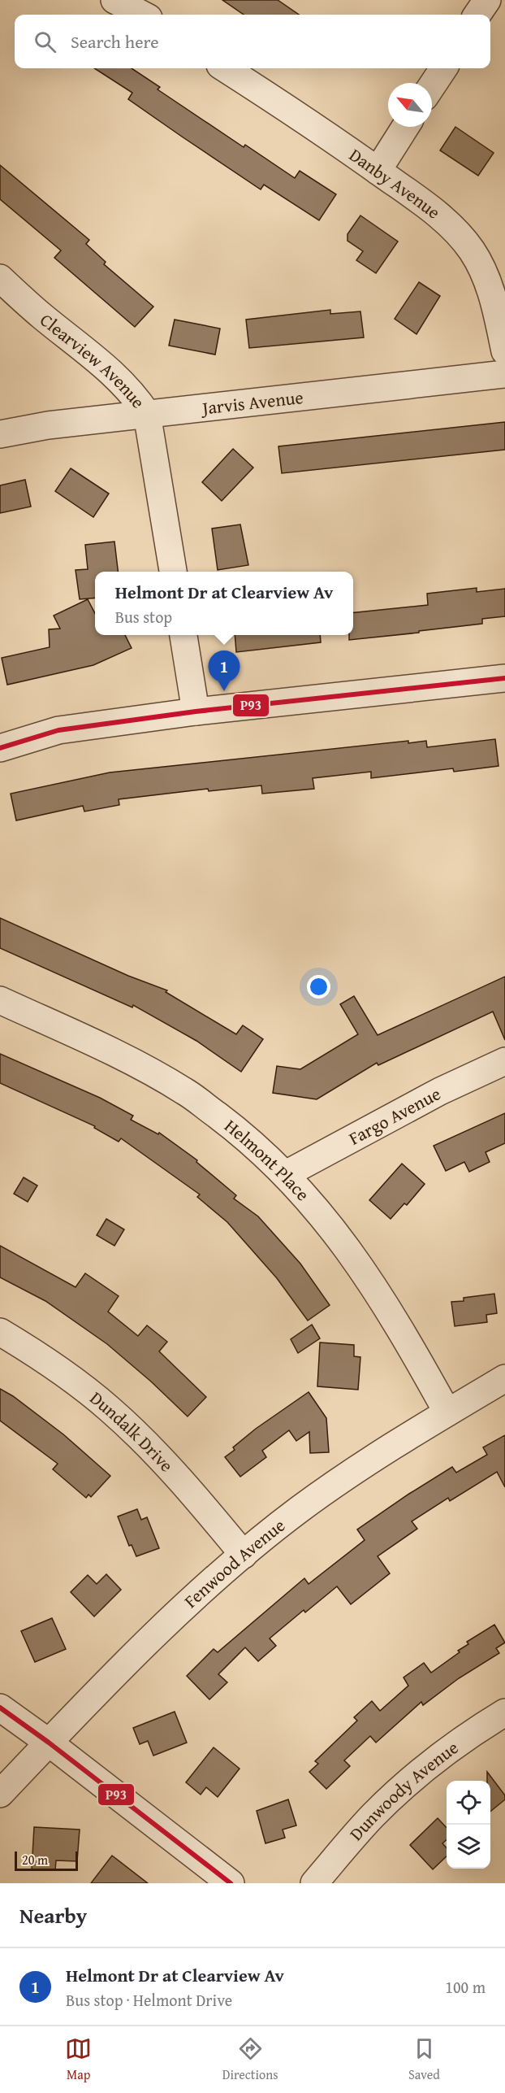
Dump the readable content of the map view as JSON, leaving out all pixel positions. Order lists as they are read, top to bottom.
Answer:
{
  "streets": {
    "street": [
      "Danby Avenue",
      "Clearview Avenue",
      "Jarvis Avenue",
      "Fargo Avenue",
      "Helmont Place",
      "Dundalk Drive",
      "Fenwood Avenue",
      "Dunwoody Avenue"
    ]
  },
  "crossings": [
    ["Clearview Avenue", "Jarvis Avenue"],
    ["Fargo Avenue", "Helmont Place"],
    ["Helmont Place", "Fenwood Avenue"],
    ["Dundalk Drive", "Fenwood Avenue"]
  ],
  "lines": ["transit line P93"],
  "scale_bar": "20 m",
  "north": "top left",
  "page": {
    "search": "Search here",
    "popup": ["Helmont Dr at Clearview Av", "Bus stop"],
    "pins": "1",
    "scale": "20 m",
    "heading": "Nearby",
    "list": [
      {
        "mark": "1",
        "name": "Helmont Dr at Clearview Av",
        "note": "Bus stop · Helmont Drive",
        "value": "100 m"
      }
    ],
    "nav": ["Map", "Directions", "Saved"]
  }
}
